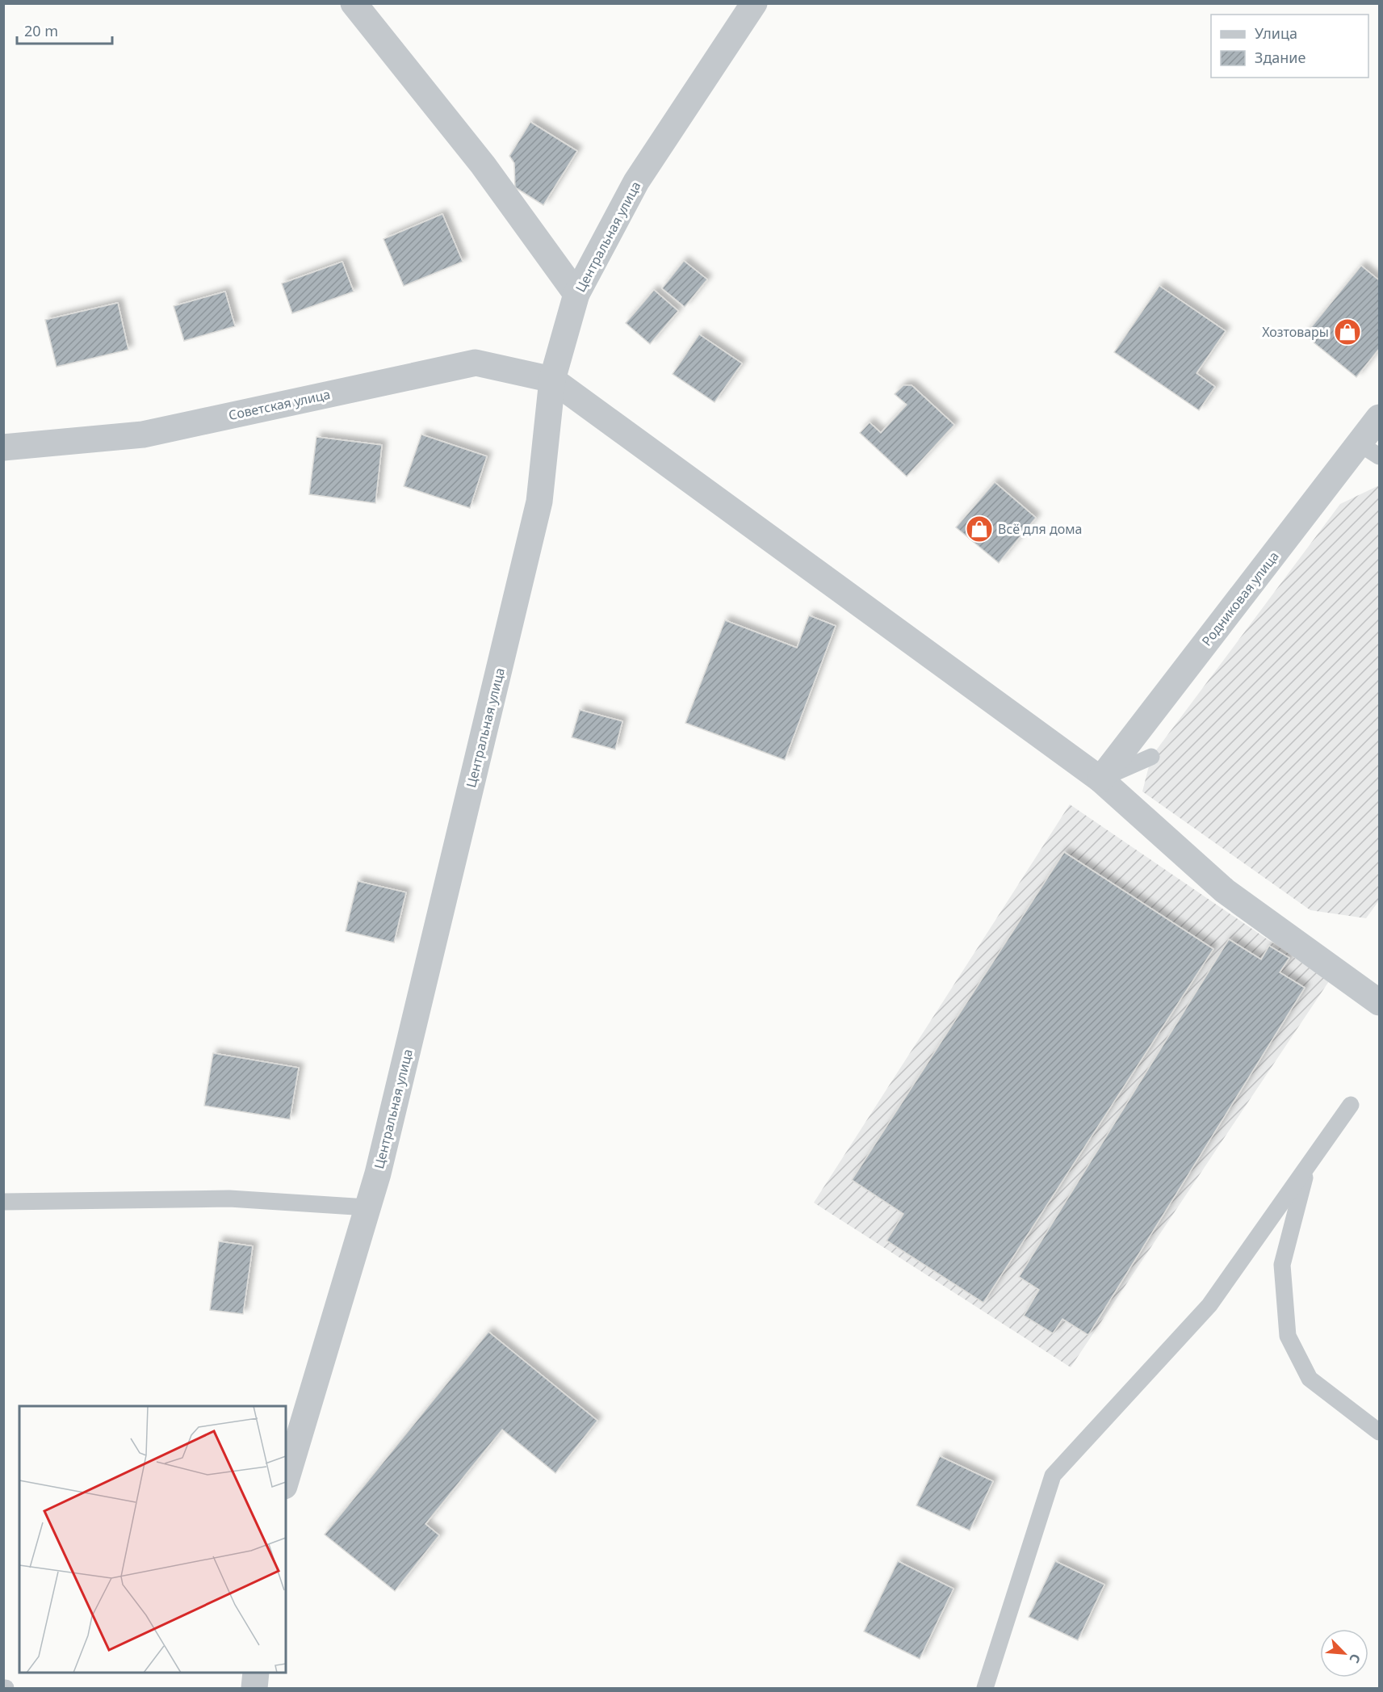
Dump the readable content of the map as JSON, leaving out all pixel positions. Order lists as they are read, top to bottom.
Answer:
{
  "streets": {
    "street": ["Центральная улица", "Советская улица", "Родниковая улица"]
  },
  "crossings": [
    ["Центральная улица", "Советская улица"]
  ],
  "places": {
    "shop": ["Хозтовары", "Всё для дома"]
  },
  "legend": ["Улица", "Здание"],
  "scale_bar": "20 m",
  "north": "bottom right"
}
